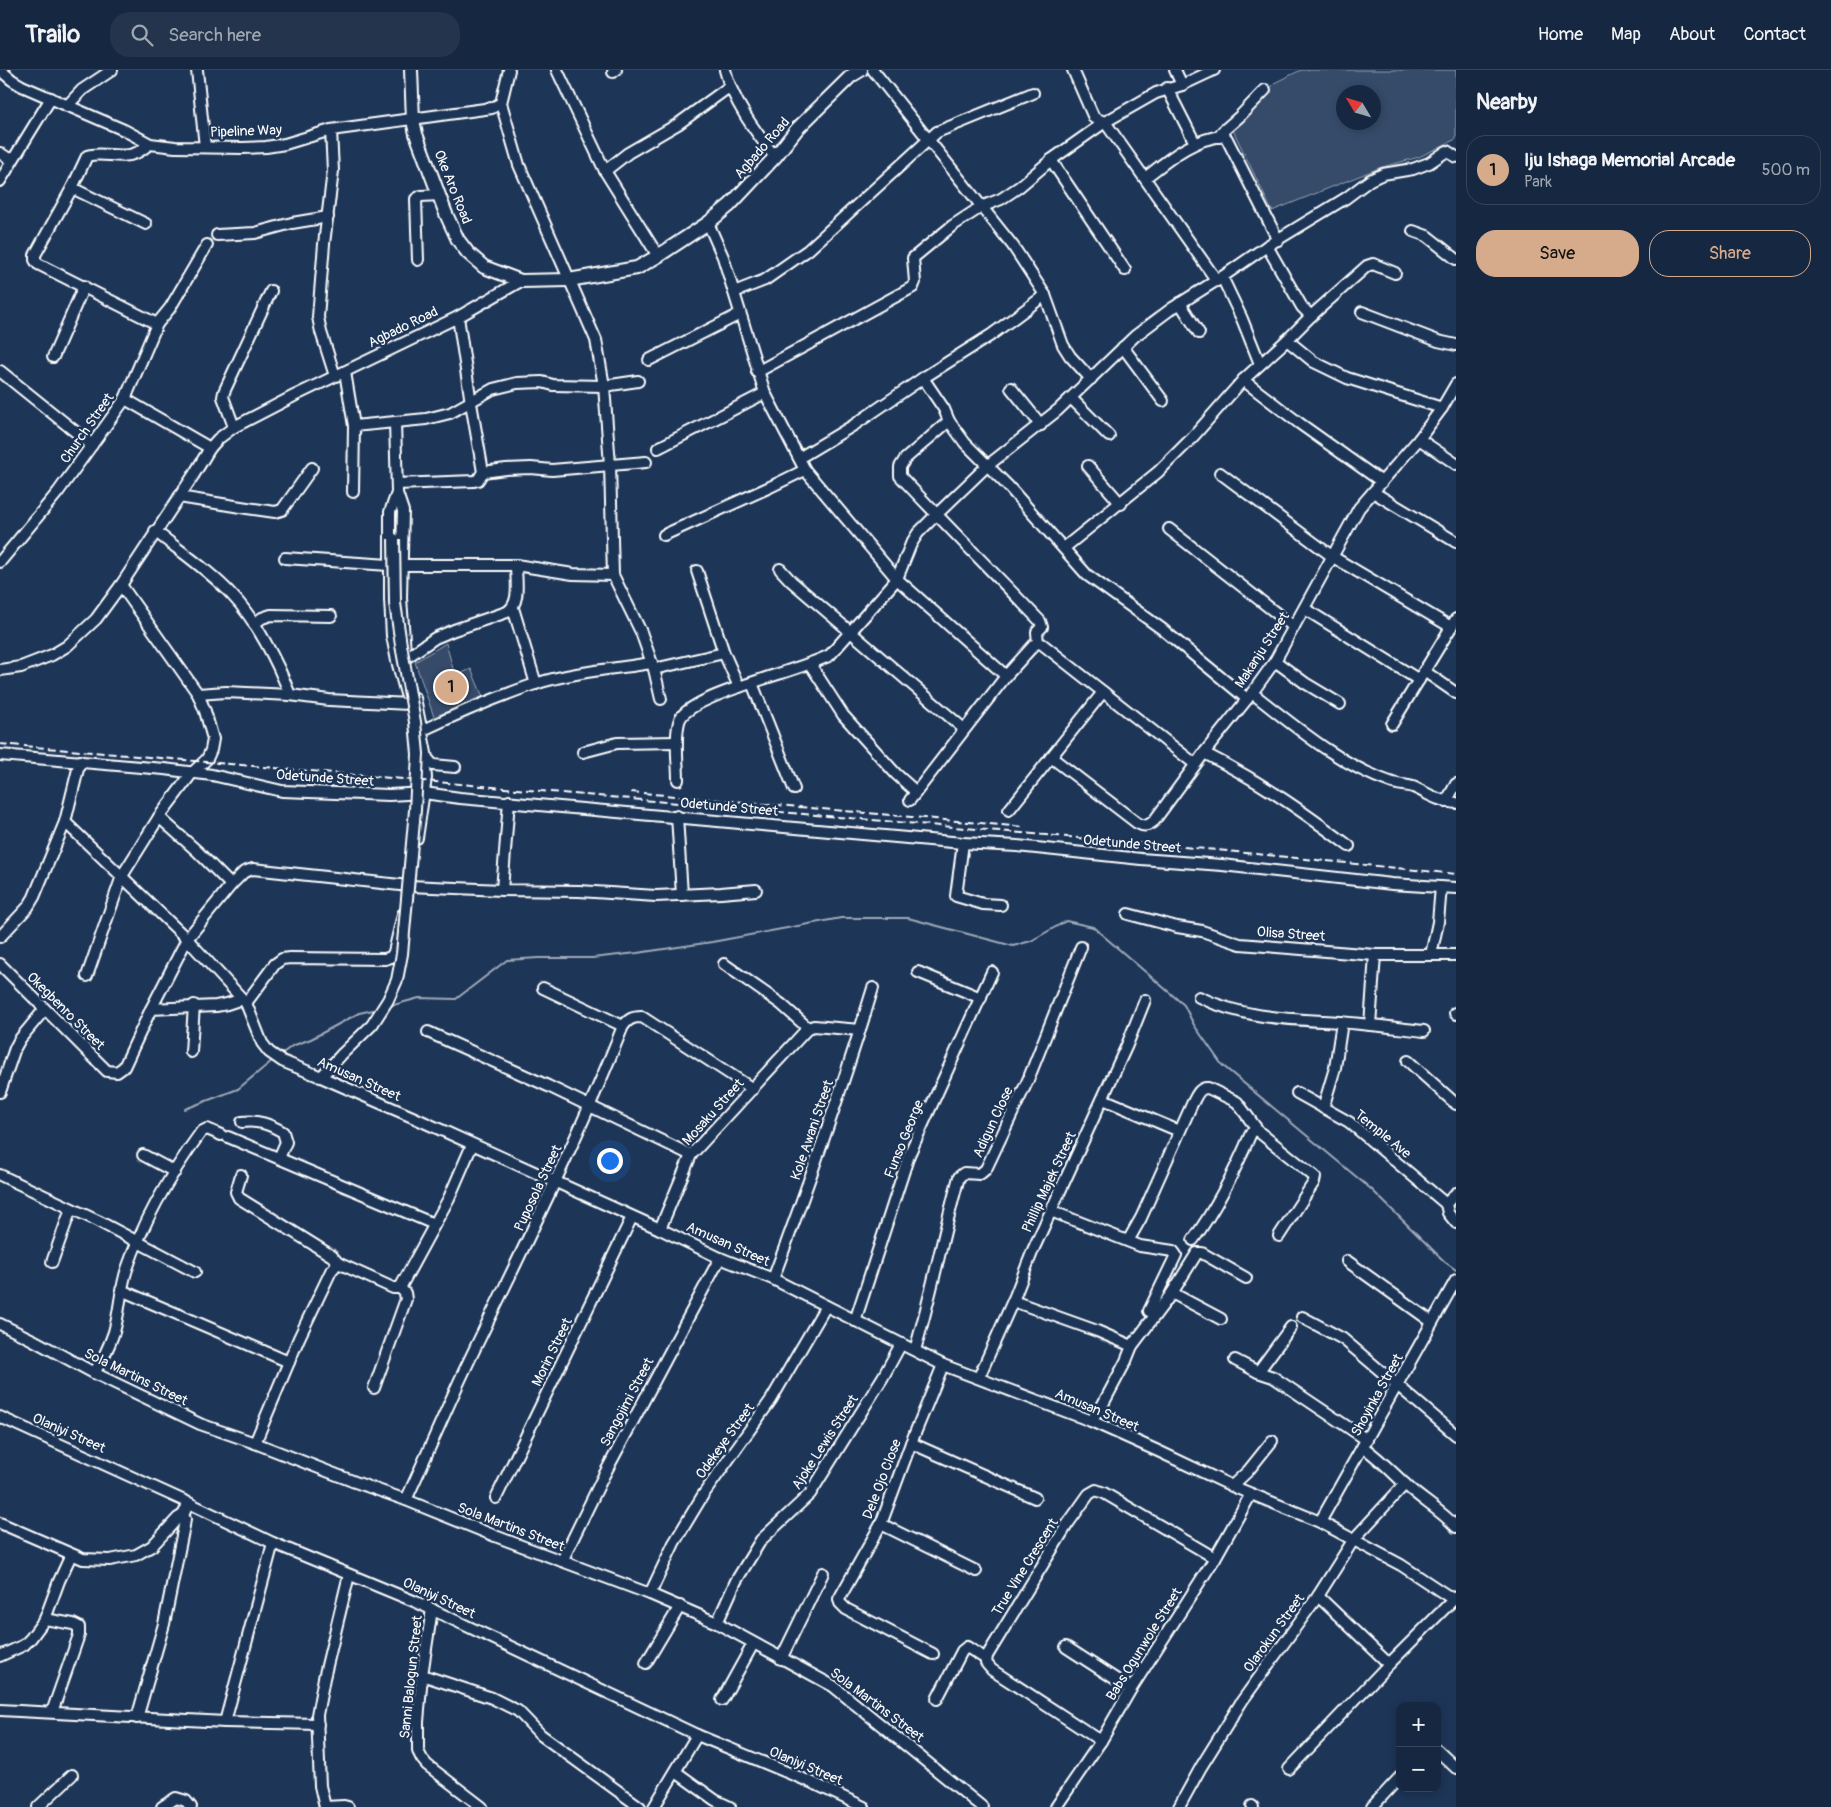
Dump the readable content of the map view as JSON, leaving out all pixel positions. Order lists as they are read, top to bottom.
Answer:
{
  "streets": {
    "main road": ["Agbado Road", "Oke Aro Road"],
    "street": [
      "Pipeline Way",
      "Church Street",
      "Makanju Street",
      "Odetunde Street",
      "Olisa Street",
      "Okegbenro Street",
      "Amusan Street",
      "Mosaku Street",
      "Adigun Close",
      "Kole Awani Street",
      "Temple Ave",
      "Funso George",
      "Phillip Majek Street",
      "Puposola Street",
      "Morin Street",
      "Sola Martins Street",
      "Shoyinka Street",
      "Sangojimi Street",
      "Olaniyi Street",
      "Odekeye Street",
      "Ajoke Lewis Street",
      "Dele Ojo Close",
      "True Vine Crescent",
      "Olarokun Street",
      "Babs Ogunwole Street",
      "Sanni Balogun Street"
    ]
  },
  "crossings": [
    ["Pipeline Way", "Oke Aro Road"],
    ["Agbado Road", "Oke Aro Road"],
    ["Amusan Street", "Mosaku Street"],
    ["Amusan Street", "Adigun Close"],
    ["Amusan Street", "Kole Awani Street"],
    ["Amusan Street", "Funso George"],
    ["Amusan Street", "Phillip Majek Street"],
    ["Amusan Street", "Puposola Street"],
    ["Amusan Street", "Morin Street"],
    ["Amusan Street", "Shoyinka Street"],
    ["Amusan Street", "Sangojimi Street"],
    ["Amusan Street", "Odekeye Street"],
    ["Amusan Street", "Ajoke Lewis Street"],
    ["Amusan Street", "Dele Ojo Close"],
    ["Amusan Street", "Olarokun Street"],
    ["Amusan Street", "Babs Ogunwole Street"],
    ["Puposola Street", "Sola Martins Street"],
    ["Sola Martins Street", "Sangojimi Street"],
    ["Sola Martins Street", "Odekeye Street"],
    ["Sola Martins Street", "Ajoke Lewis Street"],
    ["Olaniyi Street", "Sanni Balogun Street"],
    ["True Vine Crescent", "Babs Ogunwole Street"]
  ],
  "north": "top left",
  "page": {
    "header": "Trailo",
    "search": "Search here",
    "nav": [
      "Home",
      "Map",
      "About",
      "Contact"
    ],
    "heading": "Nearby",
    "list": [
      {
        "mark": "1",
        "name": "Iju Ishaga Memorial Arcade",
        "note": "Park",
        "value": "500 m"
      }
    ],
    "buttons": ["Save", "Share"],
    "pins": "1",
    "map_buttons": ["+", "−"]
  }
}
